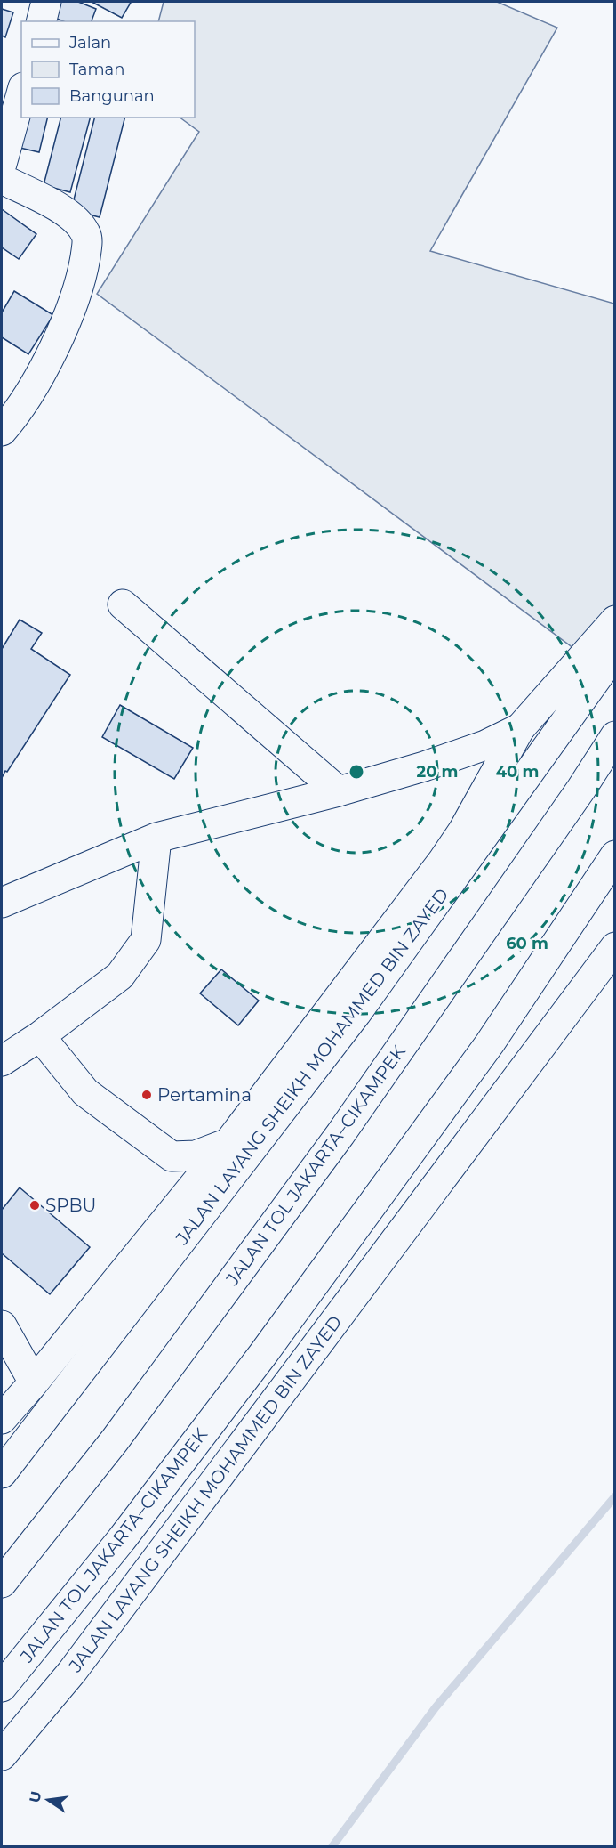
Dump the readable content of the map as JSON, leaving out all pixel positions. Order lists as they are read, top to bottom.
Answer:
{
  "streets": {
    "main road": ["JALAN LAYANG SHEIKH MOHAMMED BIN ZAYED", "JALAN TOL JAKARTA–CIKAMPEK"]
  },
  "places": ["Pertamina", "SPBU"],
  "legend": ["Jalan", "Taman", "Bangunan"],
  "north": "left",
  "rings": ["20 m", "40 m", "60 m"]
}
